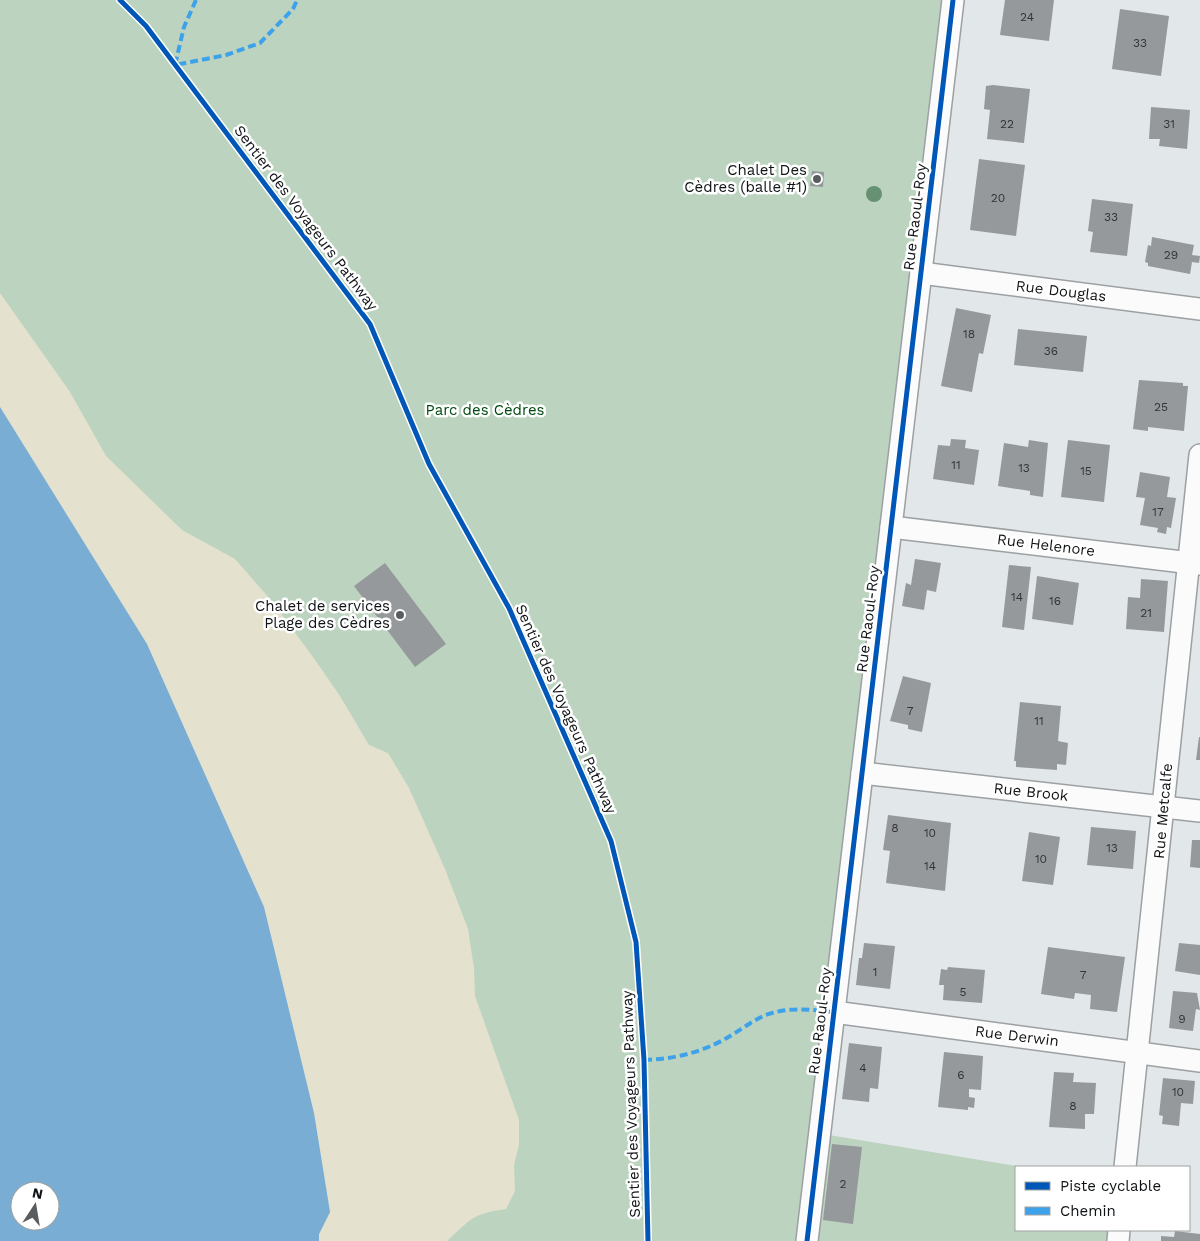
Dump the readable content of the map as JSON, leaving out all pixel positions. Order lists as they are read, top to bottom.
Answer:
{
  "streets": {
    "street": [
      "Rue Raoul-Roy",
      "Rue Douglas",
      "Rue Helenore",
      "Rue Brook",
      "Rue Metcalfe",
      "Rue Derwin"
    ],
    "cycle path": ["Sentier des Voyageurs Pathway"]
  },
  "crossings": [
    ["Rue Raoul-Roy", "Rue Douglas"],
    ["Rue Raoul-Roy", "Rue Helenore"],
    ["Rue Raoul-Roy", "Rue Brook"],
    ["Rue Raoul-Roy", "Rue Derwin"],
    ["Rue Helenore", "Rue Metcalfe"],
    ["Rue Brook", "Rue Metcalfe"],
    ["Rue Metcalfe", "Rue Derwin"]
  ],
  "parks": ["Parc des Cèdres"],
  "places": ["Chalet Des Cèdres (balle #1)", "Chalet de services Plage des Cèdres"],
  "house_numbers": [
    "24",
    "33",
    "22",
    "31",
    "20",
    "33",
    "29",
    "18",
    "36",
    "25",
    "11",
    "13",
    "15",
    "17",
    "14",
    "16",
    "21",
    "7",
    "11",
    "8",
    "10",
    "13",
    "10",
    "14",
    "1",
    "7",
    "5",
    "9",
    "4",
    "6",
    "10",
    "8",
    "2"
  ],
  "legend": ["Piste cyclable", "Chemin"],
  "north": "top"
}
